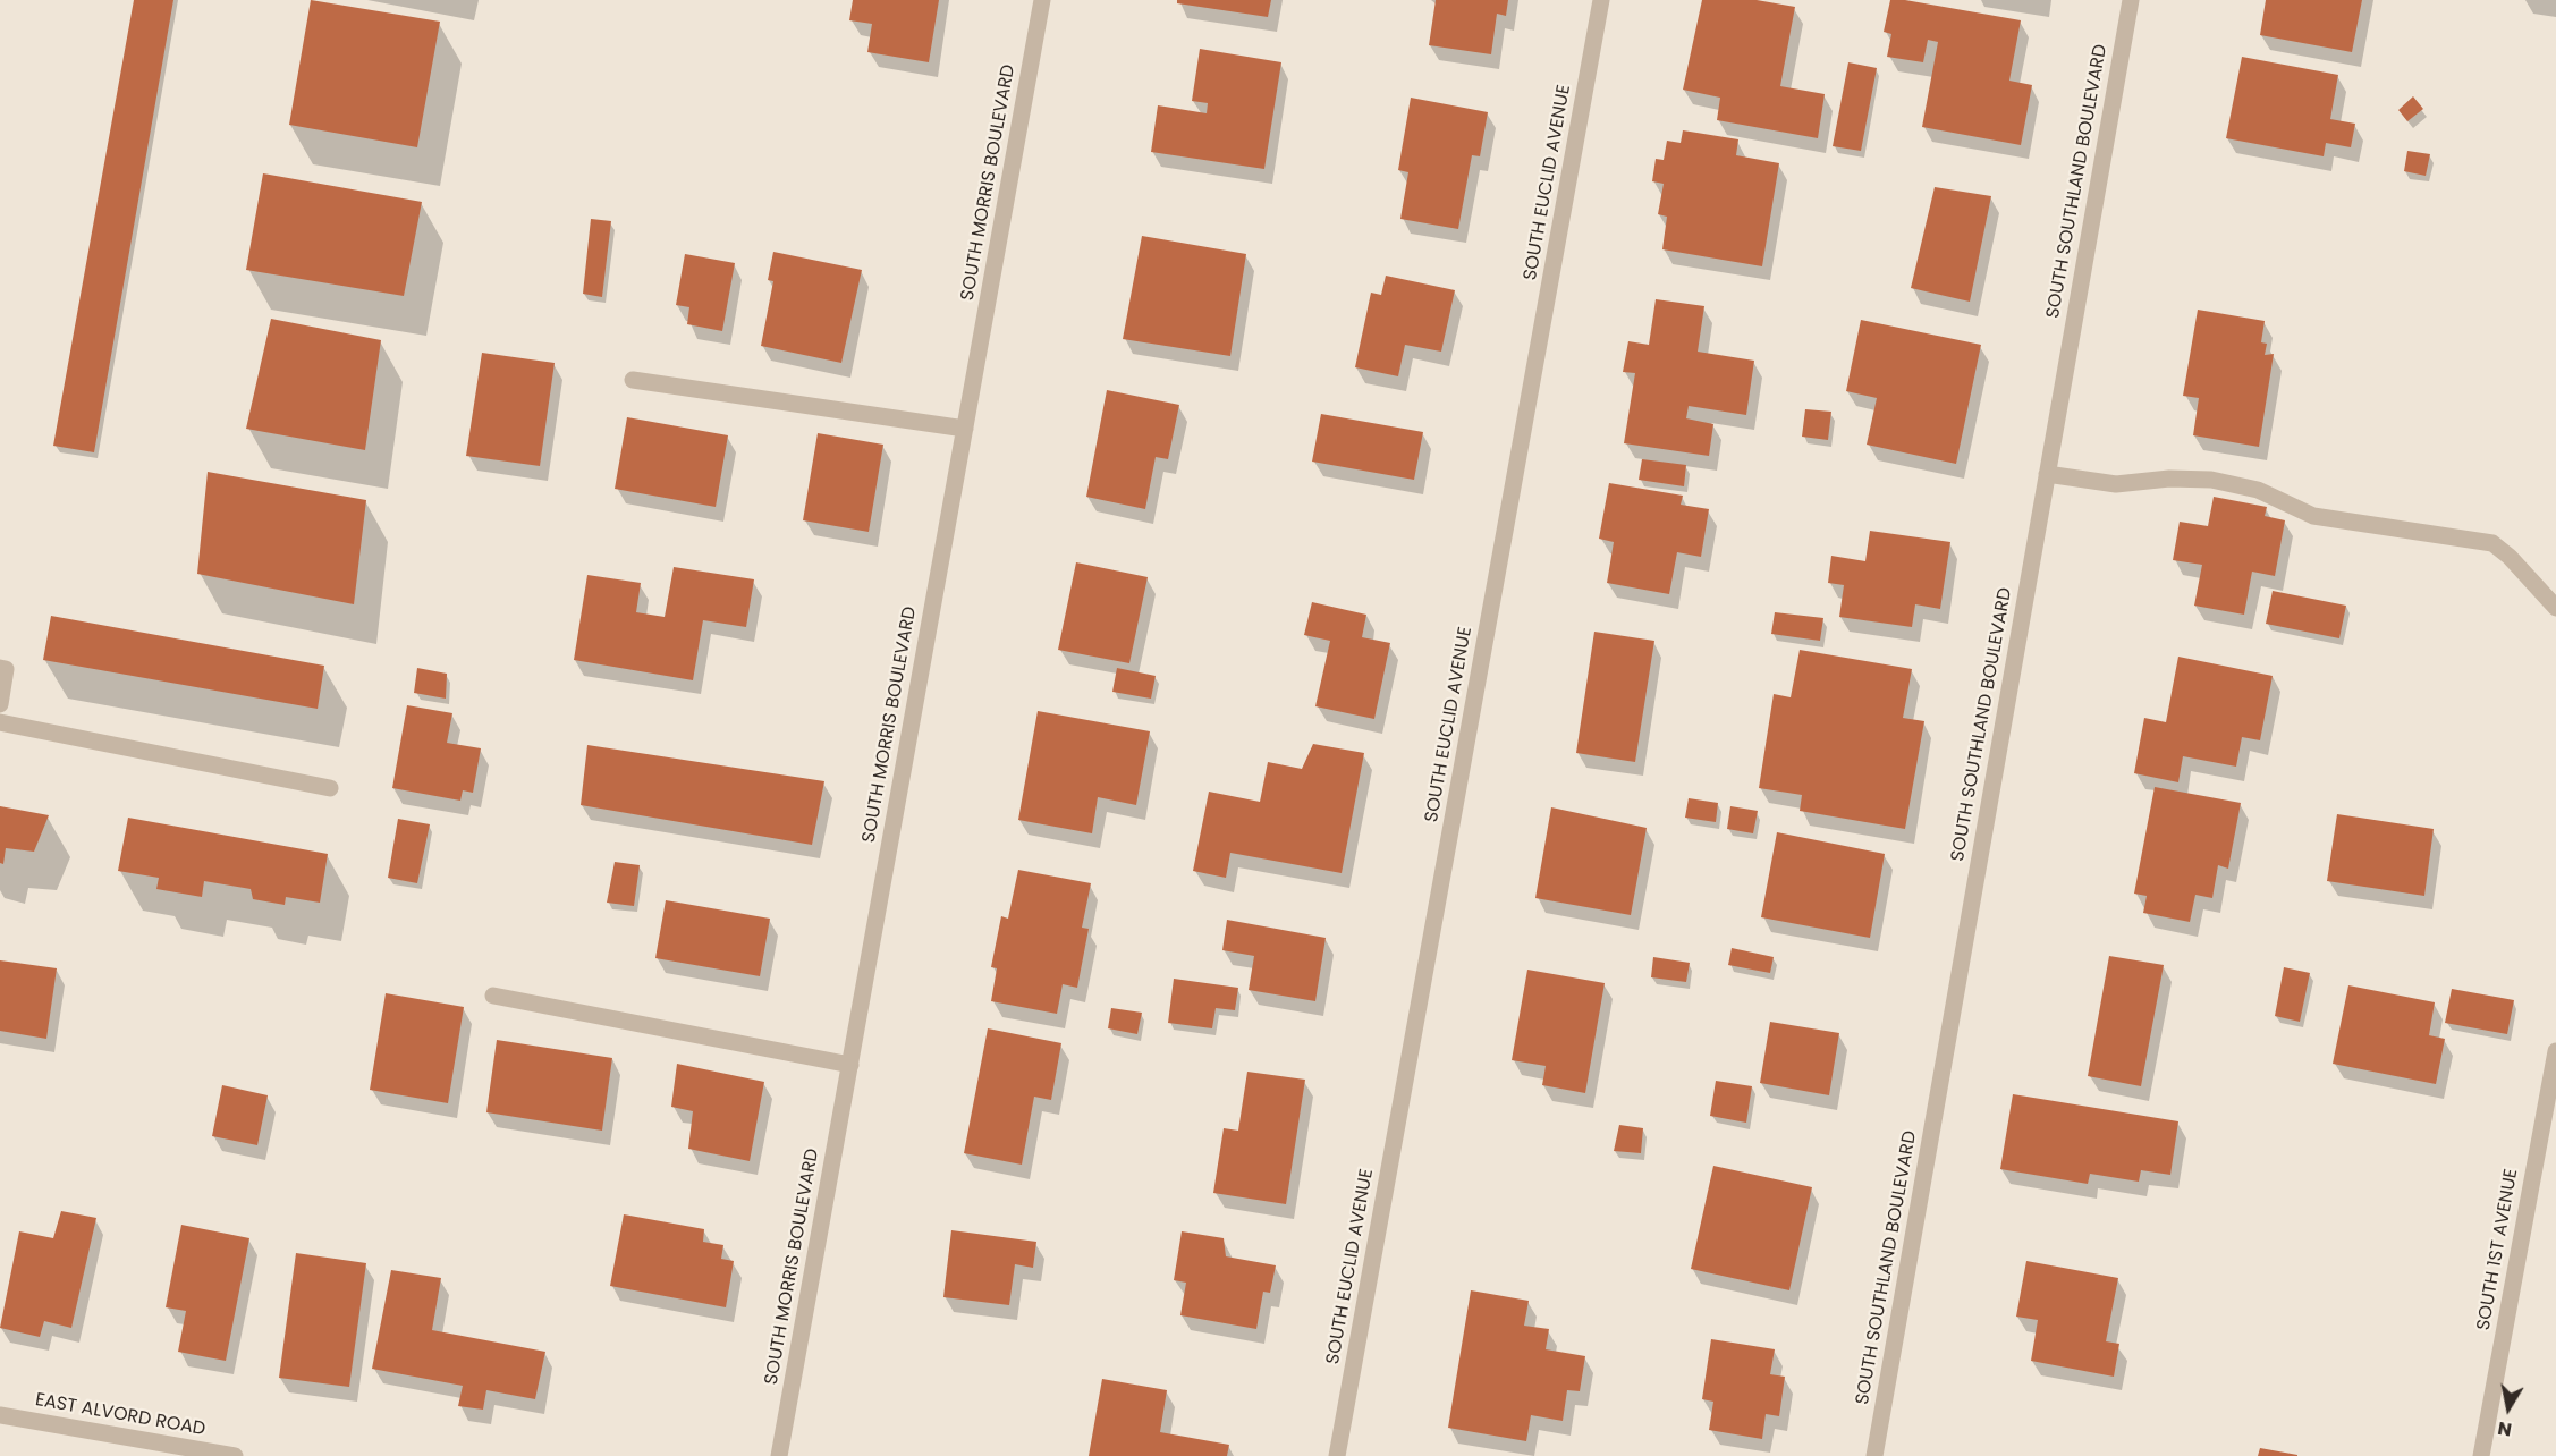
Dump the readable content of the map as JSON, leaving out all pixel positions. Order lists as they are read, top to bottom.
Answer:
{
  "streets": {
    "street": [
      "SOUTH SOUTHLAND BOULEVARD",
      "SOUTH MORRIS BOULEVARD",
      "SOUTH EUCLID AVENUE",
      "SOUTH 1ST AVENUE",
      "EAST ALVORD ROAD"
    ]
  },
  "north": "bottom"
}
